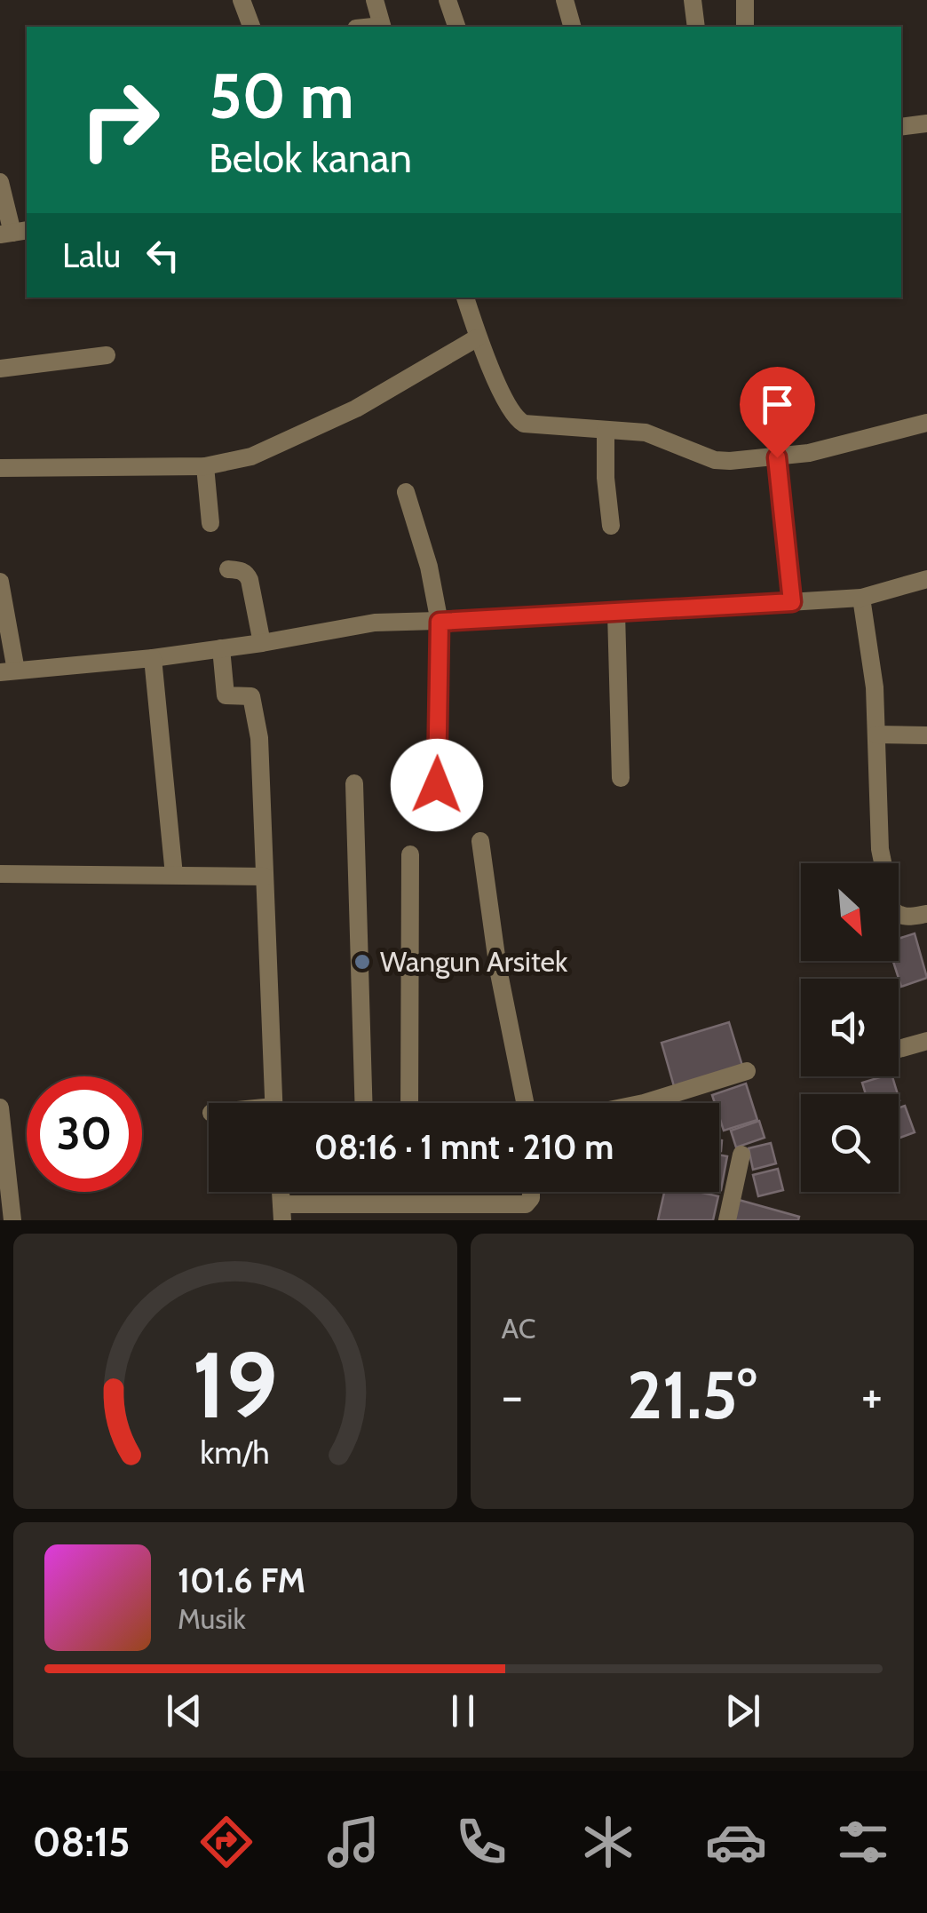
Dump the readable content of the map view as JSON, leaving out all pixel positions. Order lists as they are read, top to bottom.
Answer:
{
  "places": ["Wangun Arsitek"],
  "north": "bottom right",
  "page": {
    "turn": ["50 m", "Belok kanan"],
    "then": "Lalu",
    "limit": "30",
    "trip": "08:16 · 1 mnt · 210 m",
    "tile": "AC",
    "heat": ["−", "21.5°", "+"],
    "song": ["101.6 FM", "Musik"],
    "tabs": "08:15",
    "gauge": ["19", "km/h"]
  }
}
